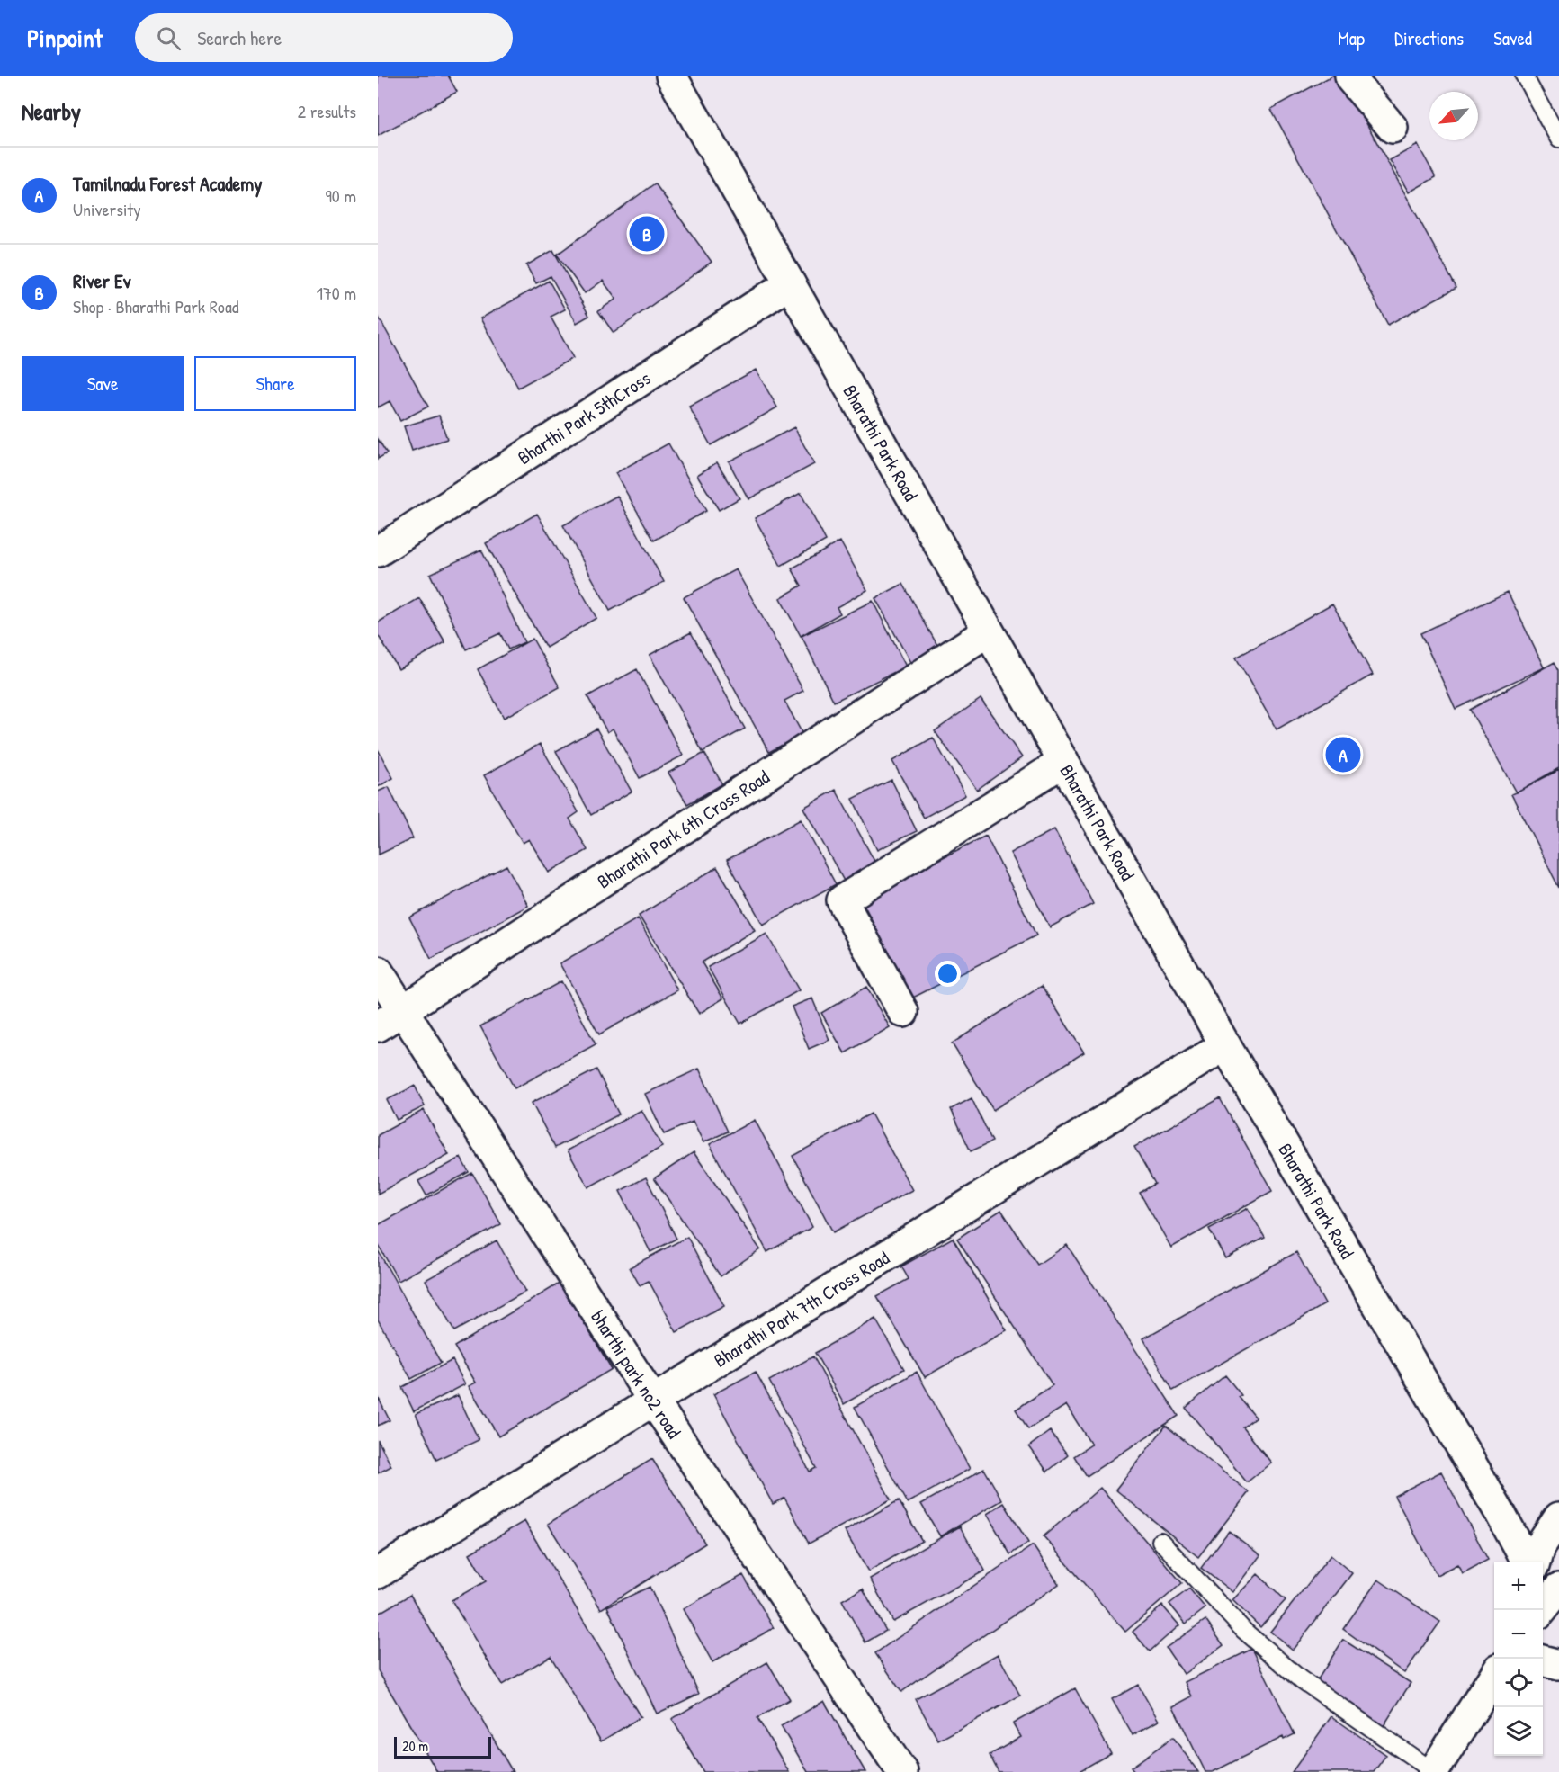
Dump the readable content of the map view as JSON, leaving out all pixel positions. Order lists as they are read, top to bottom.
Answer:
{
  "streets": {
    "street": [
      "Bharthi Park 5thCross",
      "Bharathi Park Road",
      "Bharathi Park 6th Cross Road",
      "Bharathi Park 7th Cross Road",
      "bharthi park no2 road"
    ]
  },
  "crossings": [
    ["Bharthi Park 5thCross", "Bharathi Park Road"],
    ["Bharathi Park Road", "Bharathi Park 6th Cross Road"],
    ["Bharathi Park Road", "Bharathi Park 7th Cross Road"],
    ["Bharathi Park 6th Cross Road", "bharthi park no2 road"],
    ["Bharathi Park 7th Cross Road", "bharthi park no2 road"]
  ],
  "scale_bar": "20 m",
  "north": "bottom left",
  "page": {
    "header": "Pinpoint",
    "search": "Search here",
    "nav": ["Map", "Directions", "Saved"],
    "heading": ["Nearby", "2 results"],
    "list": [
      {
        "mark": "A",
        "name": "Tamilnadu Forest Academy",
        "note": "University",
        "value": "90 m"
      },
      {
        "mark": "B",
        "name": "River Ev",
        "note": "Shop · Bharathi Park Road",
        "value": "170 m"
      }
    ],
    "pins": ["B", "A"],
    "buttons": ["Save", "Share"],
    "map_buttons": ["+", "−"],
    "scale": "20 m"
  }
}
